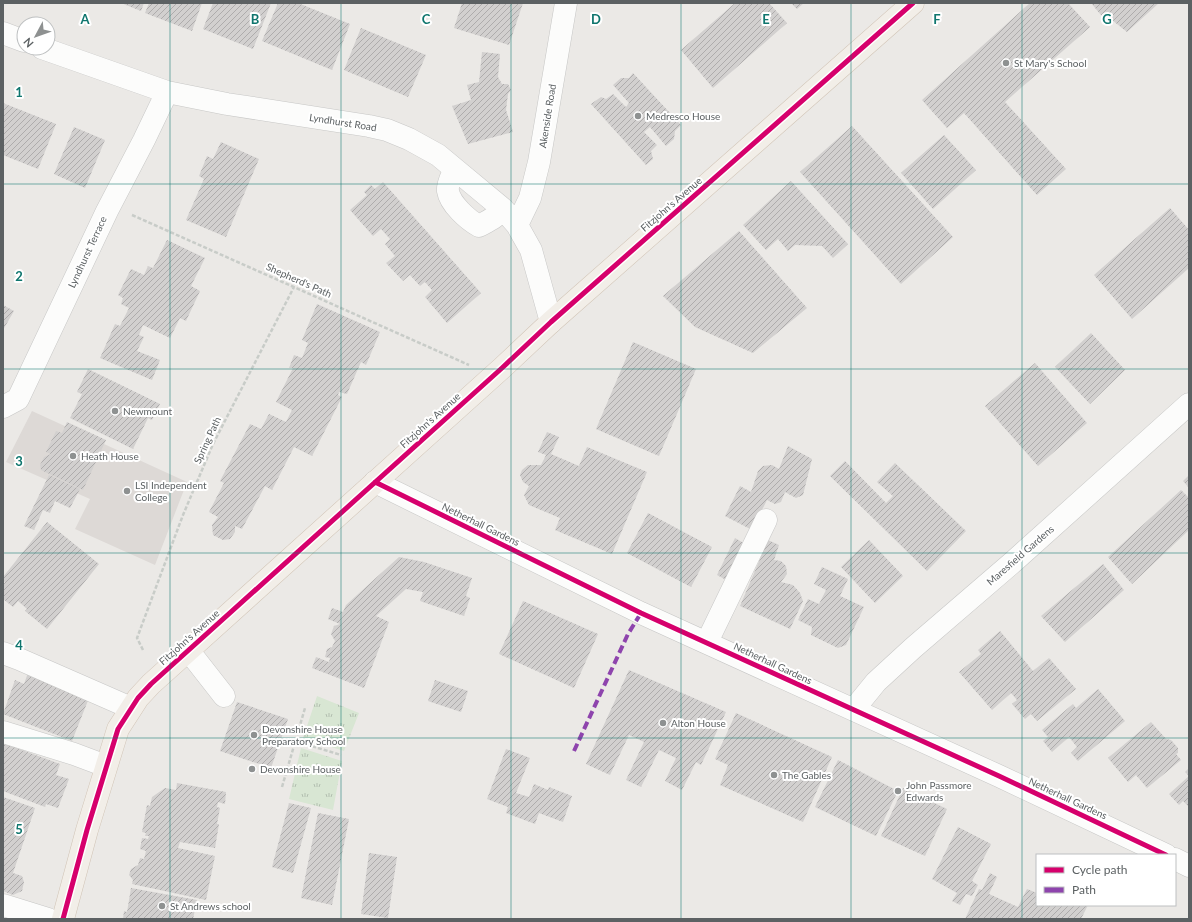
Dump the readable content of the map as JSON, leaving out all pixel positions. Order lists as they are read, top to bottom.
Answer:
{
  "streets": {
    "main road": ["Fitzjohn's Avenue"],
    "street": [
      "Akenside Road",
      "Lyndhurst Road",
      "Lyndhurst Terrace",
      "Netherhall Gardens",
      "Maresfield Gardens"
    ],
    "path": ["Shepherd's Path", "Spring Path"]
  },
  "crossings": [
    ["Akenside Road", "Lyndhurst Road"],
    ["Lyndhurst Road", "Fitzjohn's Avenue"],
    ["Lyndhurst Road", "Lyndhurst Terrace"],
    ["Fitzjohn's Avenue", "Netherhall Gardens"],
    ["Shepherd's Path", "Spring Path"],
    ["Netherhall Gardens", "Maresfield Gardens"]
  ],
  "places": [
    "St Mary's School",
    "Medresco House",
    "Newmount",
    "Heath House",
    "LSI Independent College",
    "Alton House",
    "Devonshire House Preparatory School",
    "Devonshire House",
    "The Gables",
    "John Passmore Edwards",
    "St Andrews school"
  ],
  "legend": ["Cycle path", "Path"],
  "north": "bottom left",
  "grid": {
    "columns": [
      "A",
      "B",
      "C",
      "D",
      "E",
      "F",
      "G"
    ],
    "rows": [
      "1",
      "2",
      "3",
      "4",
      "5"
    ]
  }
}
